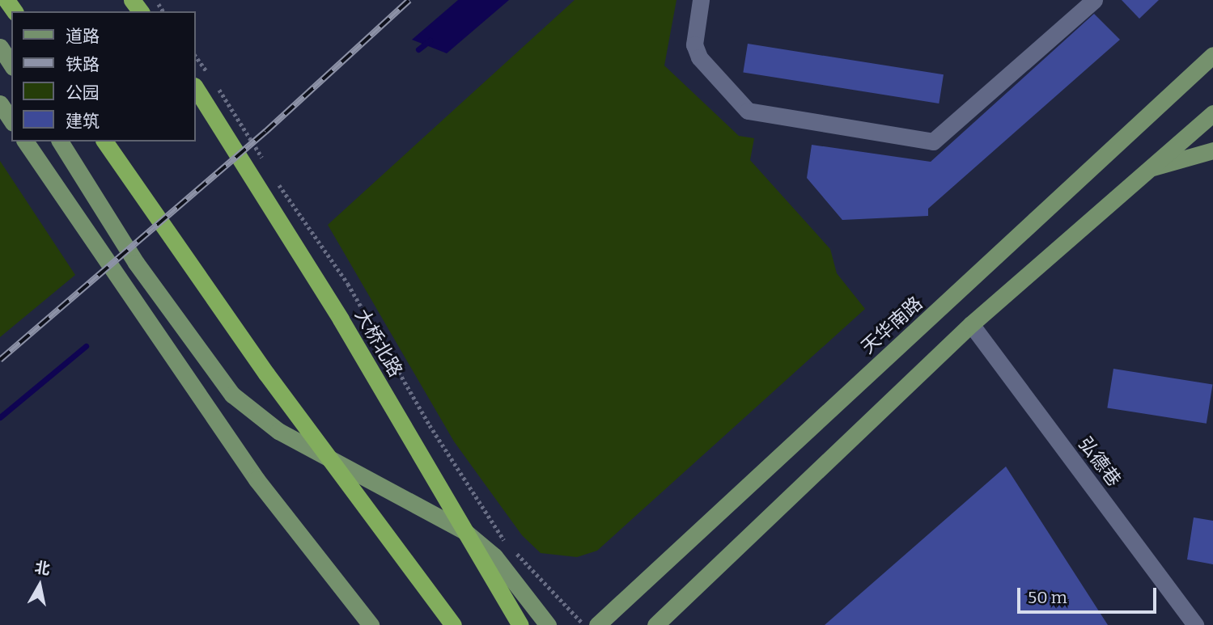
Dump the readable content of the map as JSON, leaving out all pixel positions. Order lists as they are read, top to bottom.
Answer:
{
  "streets": {
    "highway": ["大桥北路"],
    "main road": ["天华南路"],
    "street": ["弘德巷"]
  },
  "legend": [
    "道路",
    "铁路",
    "公园",
    "建筑"
  ],
  "scale_bar": "50 m",
  "north": "top"
}
